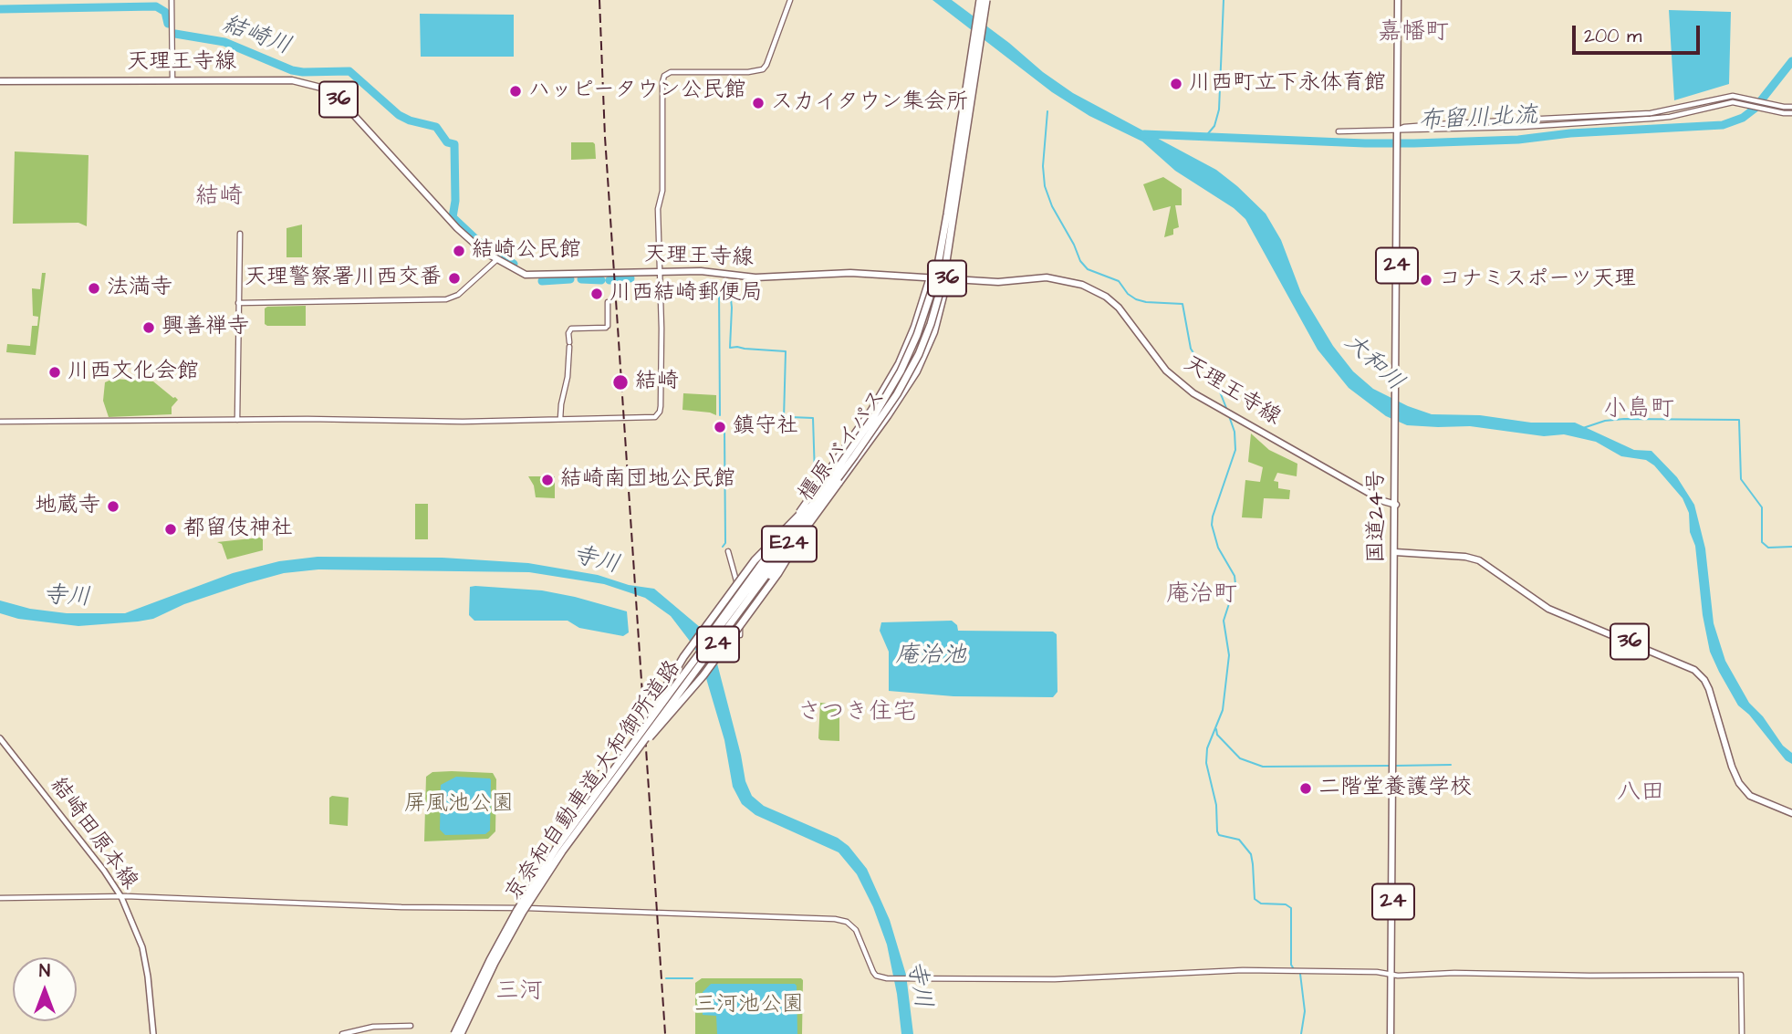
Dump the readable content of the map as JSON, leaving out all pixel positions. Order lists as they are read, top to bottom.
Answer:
{
  "streets": {
    "highway": ["E24", "京奈和自動車道;大和御所道路"],
    "main road": [
      "天理王寺線",
      "36",
      "24",
      "橿原バイパス",
      "国道24号",
      "結崎田原本線"
    ]
  },
  "crossings": [
    ["天理王寺線", "橿原バイパス"],
    ["天理王寺線", "国道24号"],
    ["36", "国道24号"],
    ["橿原バイパス", "京奈和自動車道;大和御所道路"]
  ],
  "districts": [
    "嘉幡町",
    "結崎",
    "小島町",
    "庵治町",
    "さつき住宅",
    "八田",
    "三河"
  ],
  "water": [
    "結崎川",
    "布留川北流",
    "大和川",
    "寺川",
    "庵治池"
  ],
  "parks": ["屏風池公園", "三河池公園"],
  "places": [
    "川西町立下永体育館",
    "ハッピータウン公民館",
    "スカイタウン集会所",
    "結崎公民館",
    "天理警察署川西交番",
    "コナミスポーツ天理",
    "法満寺",
    "川西結崎郵便局",
    "興善禅寺",
    "川西文化会館",
    "結崎",
    "鎮守社",
    "結崎南団地公民館",
    "地蔵寺",
    "都留伎神社",
    "二階堂養護学校"
  ],
  "scale_bar": "200 m",
  "north": "top"
}
